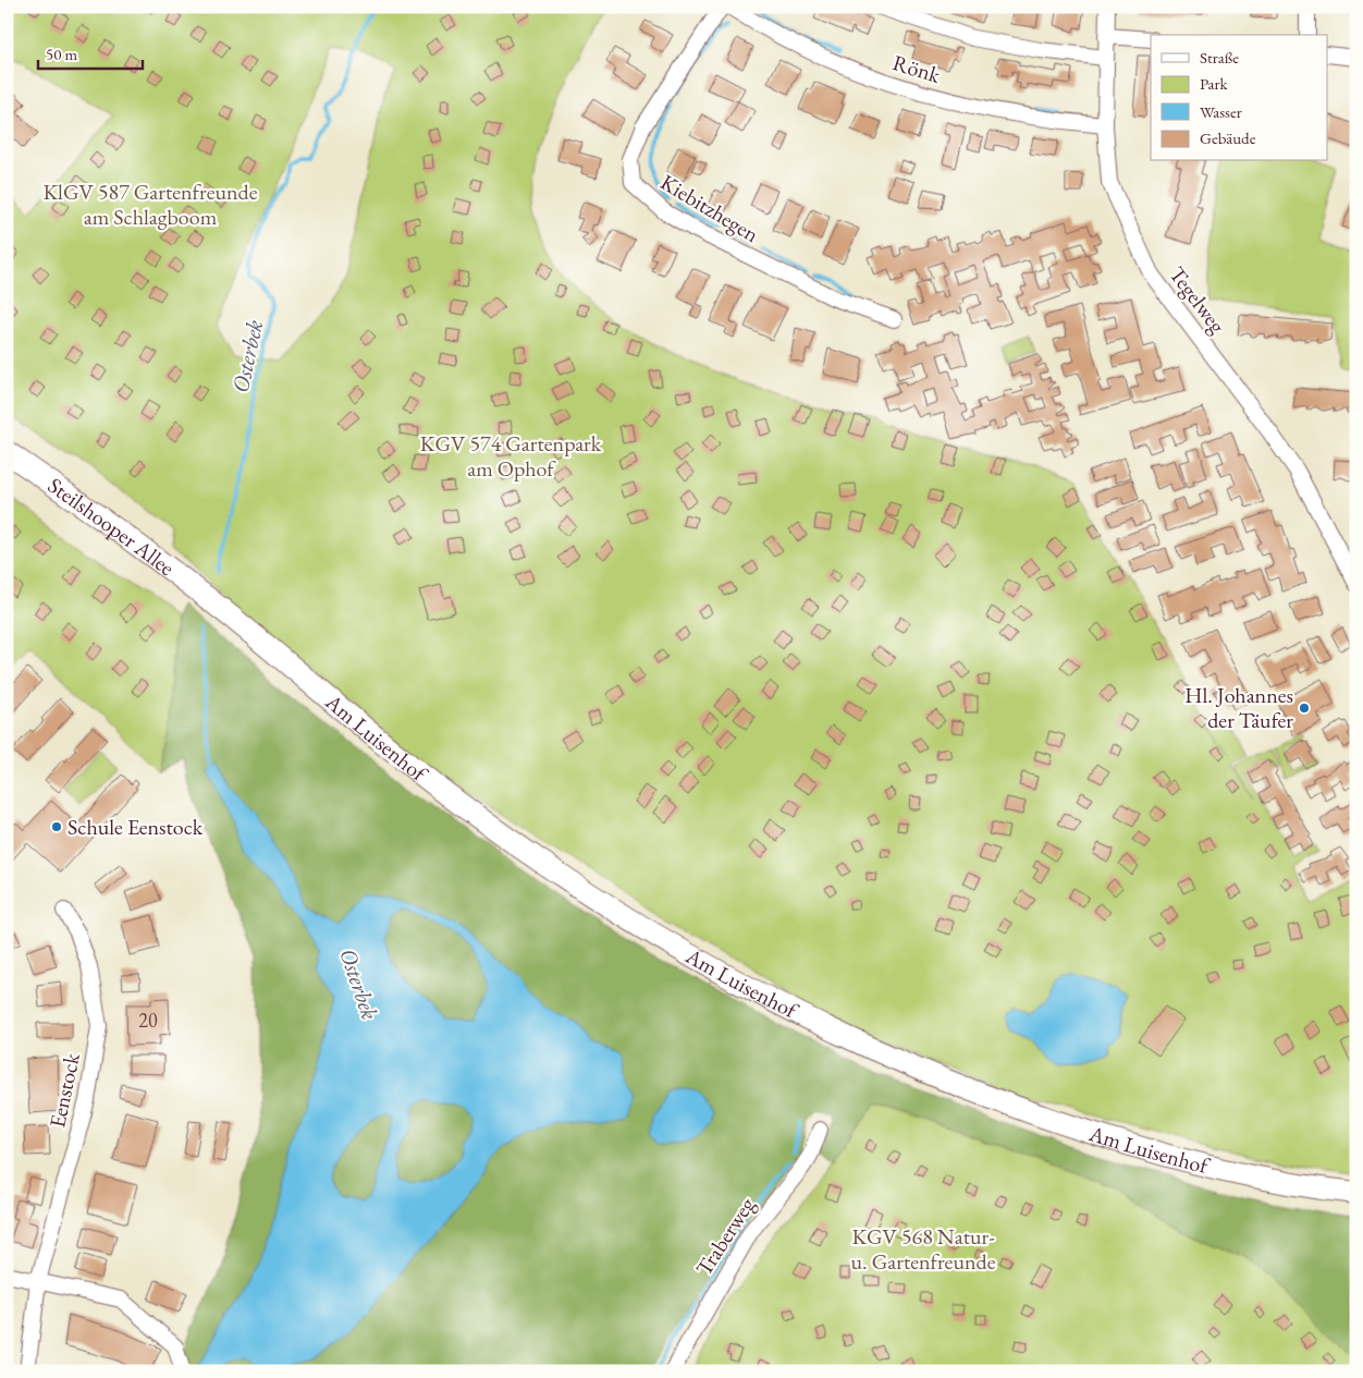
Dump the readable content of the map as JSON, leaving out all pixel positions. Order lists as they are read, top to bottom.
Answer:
{
  "streets": {
    "main road": ["Steilshooper Allee", "Am Luisenhof"],
    "street": [
      "Rönk",
      "Kiebitzhegen",
      "Tegelweg",
      "Eenstock",
      "Traberweg"
    ]
  },
  "crossings": [
    ["Rönk", "Tegelweg"],
    ["Steilshooper Allee", "Am Luisenhof"]
  ],
  "water": ["Osterbek"],
  "parks": ["KlGV 587 Gartenfreunde am Schlagboom", "KGV 574 Gartenpark am Ophof", "KGV 568 Natur- u. Gartenfreunde"],
  "places": ["Hl. Johannes der Täufer", "Schule Eenstock"],
  "house_numbers": ["20"],
  "legend": [
    "Straße",
    "Park",
    "Wasser",
    "Gebäude"
  ],
  "scale_bar": "50 m"
}
